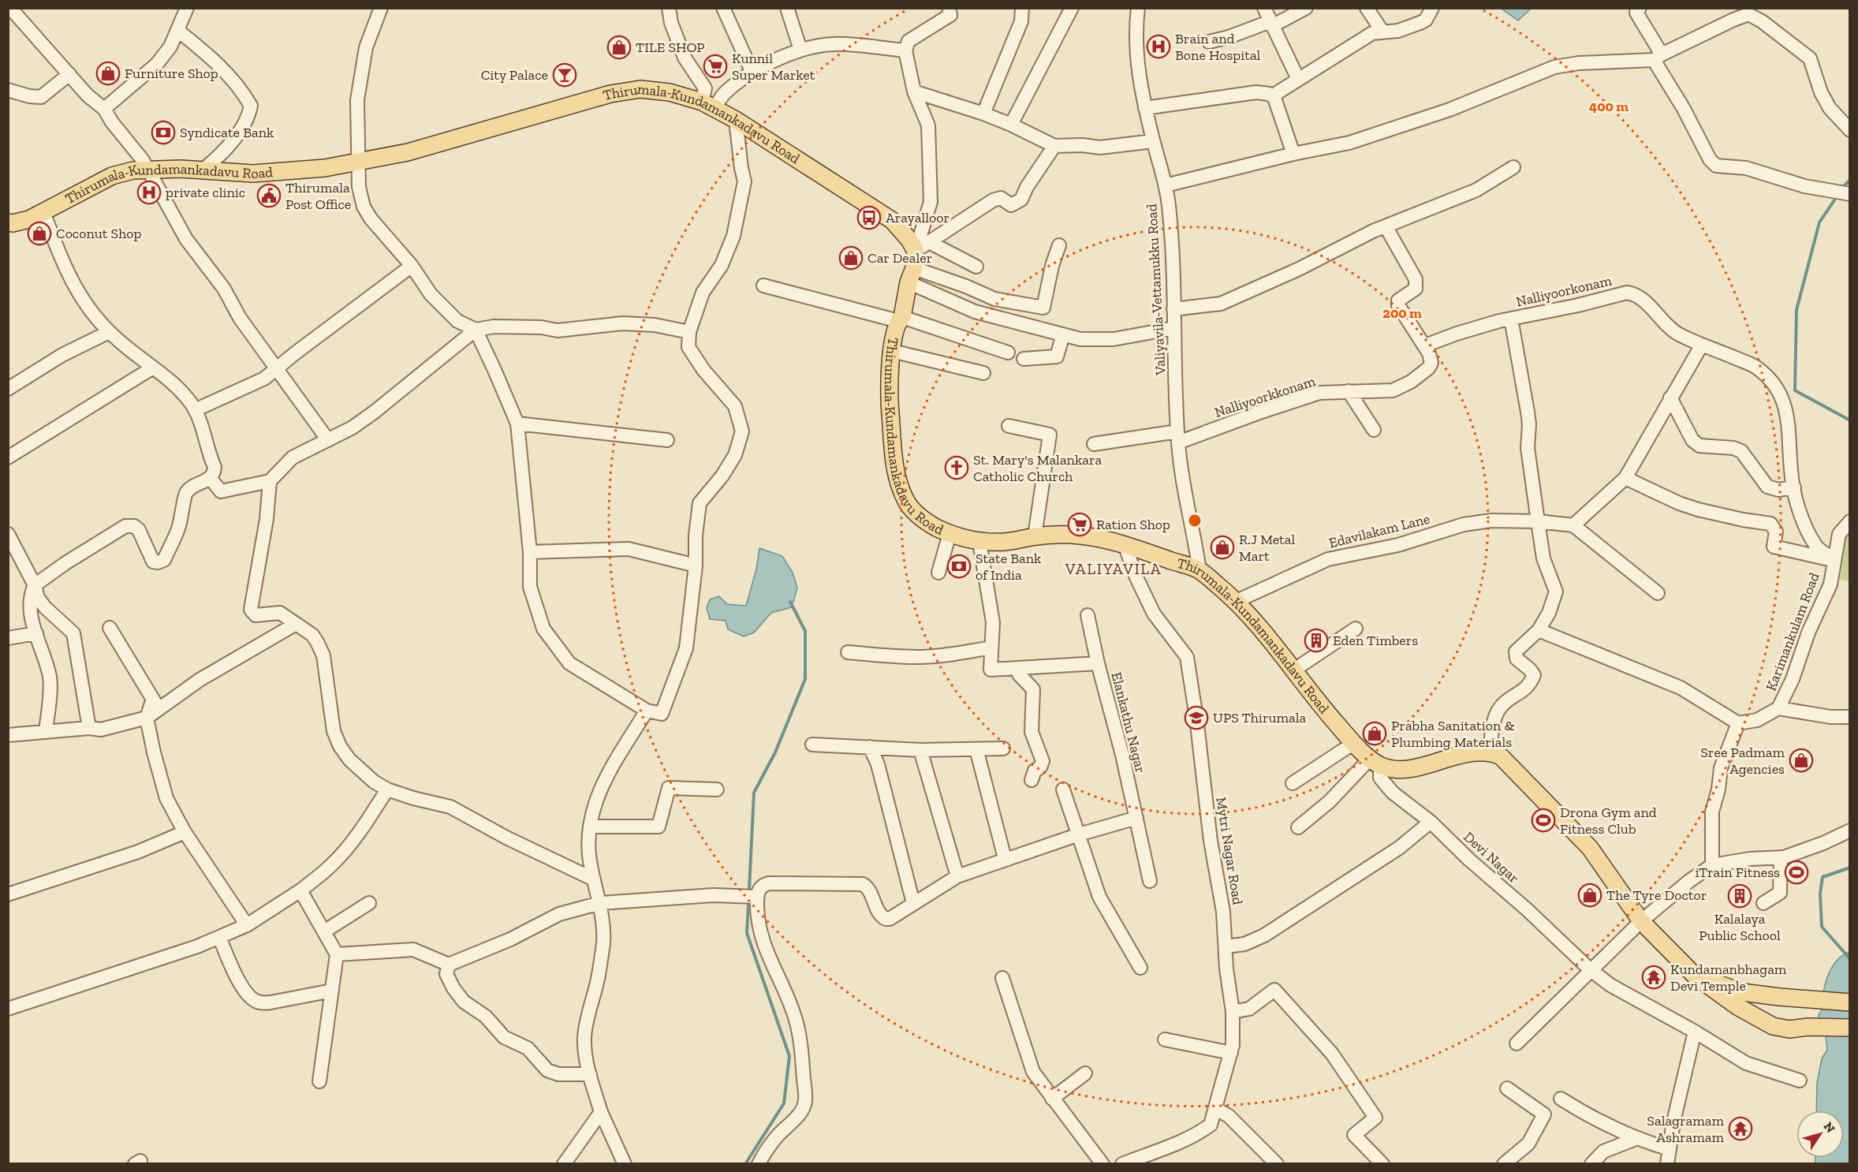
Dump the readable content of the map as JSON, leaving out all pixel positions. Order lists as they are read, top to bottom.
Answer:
{
  "streets": {
    "main road": ["Thirumala-Kundamankadavu Road"],
    "street": [
      "Valiyavila-Vettamukku Road",
      "Nalliyoorkonam",
      "Nalliyoorkkonam",
      "Edavilakam Lane",
      "Karimankulam Road",
      "Elankathu Nagar",
      "Mytri Nagar Road",
      "Devi Nagar"
    ]
  },
  "crossings": [
    ["Thirumala-Kundamankadavu Road", "Valiyavila-Vettamukku Road"],
    ["Thirumala-Kundamankadavu Road", "Edavilakam Lane"],
    ["Thirumala-Kundamankadavu Road", "Elankathu Nagar"],
    ["Thirumala-Kundamankadavu Road", "Mytri Nagar Road"],
    ["Thirumala-Kundamankadavu Road", "Devi Nagar"],
    ["Valiyavila-Vettamukku Road", "Nalliyoorkkonam"],
    ["Nalliyoorkonam", "Nalliyoorkkonam"],
    ["Nalliyoorkonam", "Karimankulam Road"]
  ],
  "districts": ["VALIYAVILA"],
  "places": {
    "hospital": ["Brain and Bone Hospital", "private clinic"],
    "shop": [
      "TILE SHOP",
      "Furniture Shop",
      "Coconut Shop",
      "Car Dealer",
      "R.J Metal Mart",
      "Prabha Sanitation & Plumbing Materials",
      "Sree Padmam Agencies",
      "The Tyre Doctor"
    ],
    "supermarket": ["Kunnil Super Market", "Ration Shop"],
    "bar": ["City Palace"],
    "bank": ["Syndicate Bank", "State Bank of India"],
    "public building": ["Thirumala Post Office"],
    "bus stop": ["Arayalloor"],
    "church": ["St. Mary's Malankara Catholic Church"],
    "building": ["Eden Timbers", "Kalalaya Public School"],
    "school or university": ["UPS Thirumala"],
    "sports": ["Drona Gym and Fitness Club", "iTrain Fitness"],
    "temple": ["Kundamanbhagam Devi Temple", "Salagramam Ashramam"]
  },
  "north": "top right",
  "rings": ["400 m", "200 m"]
}
